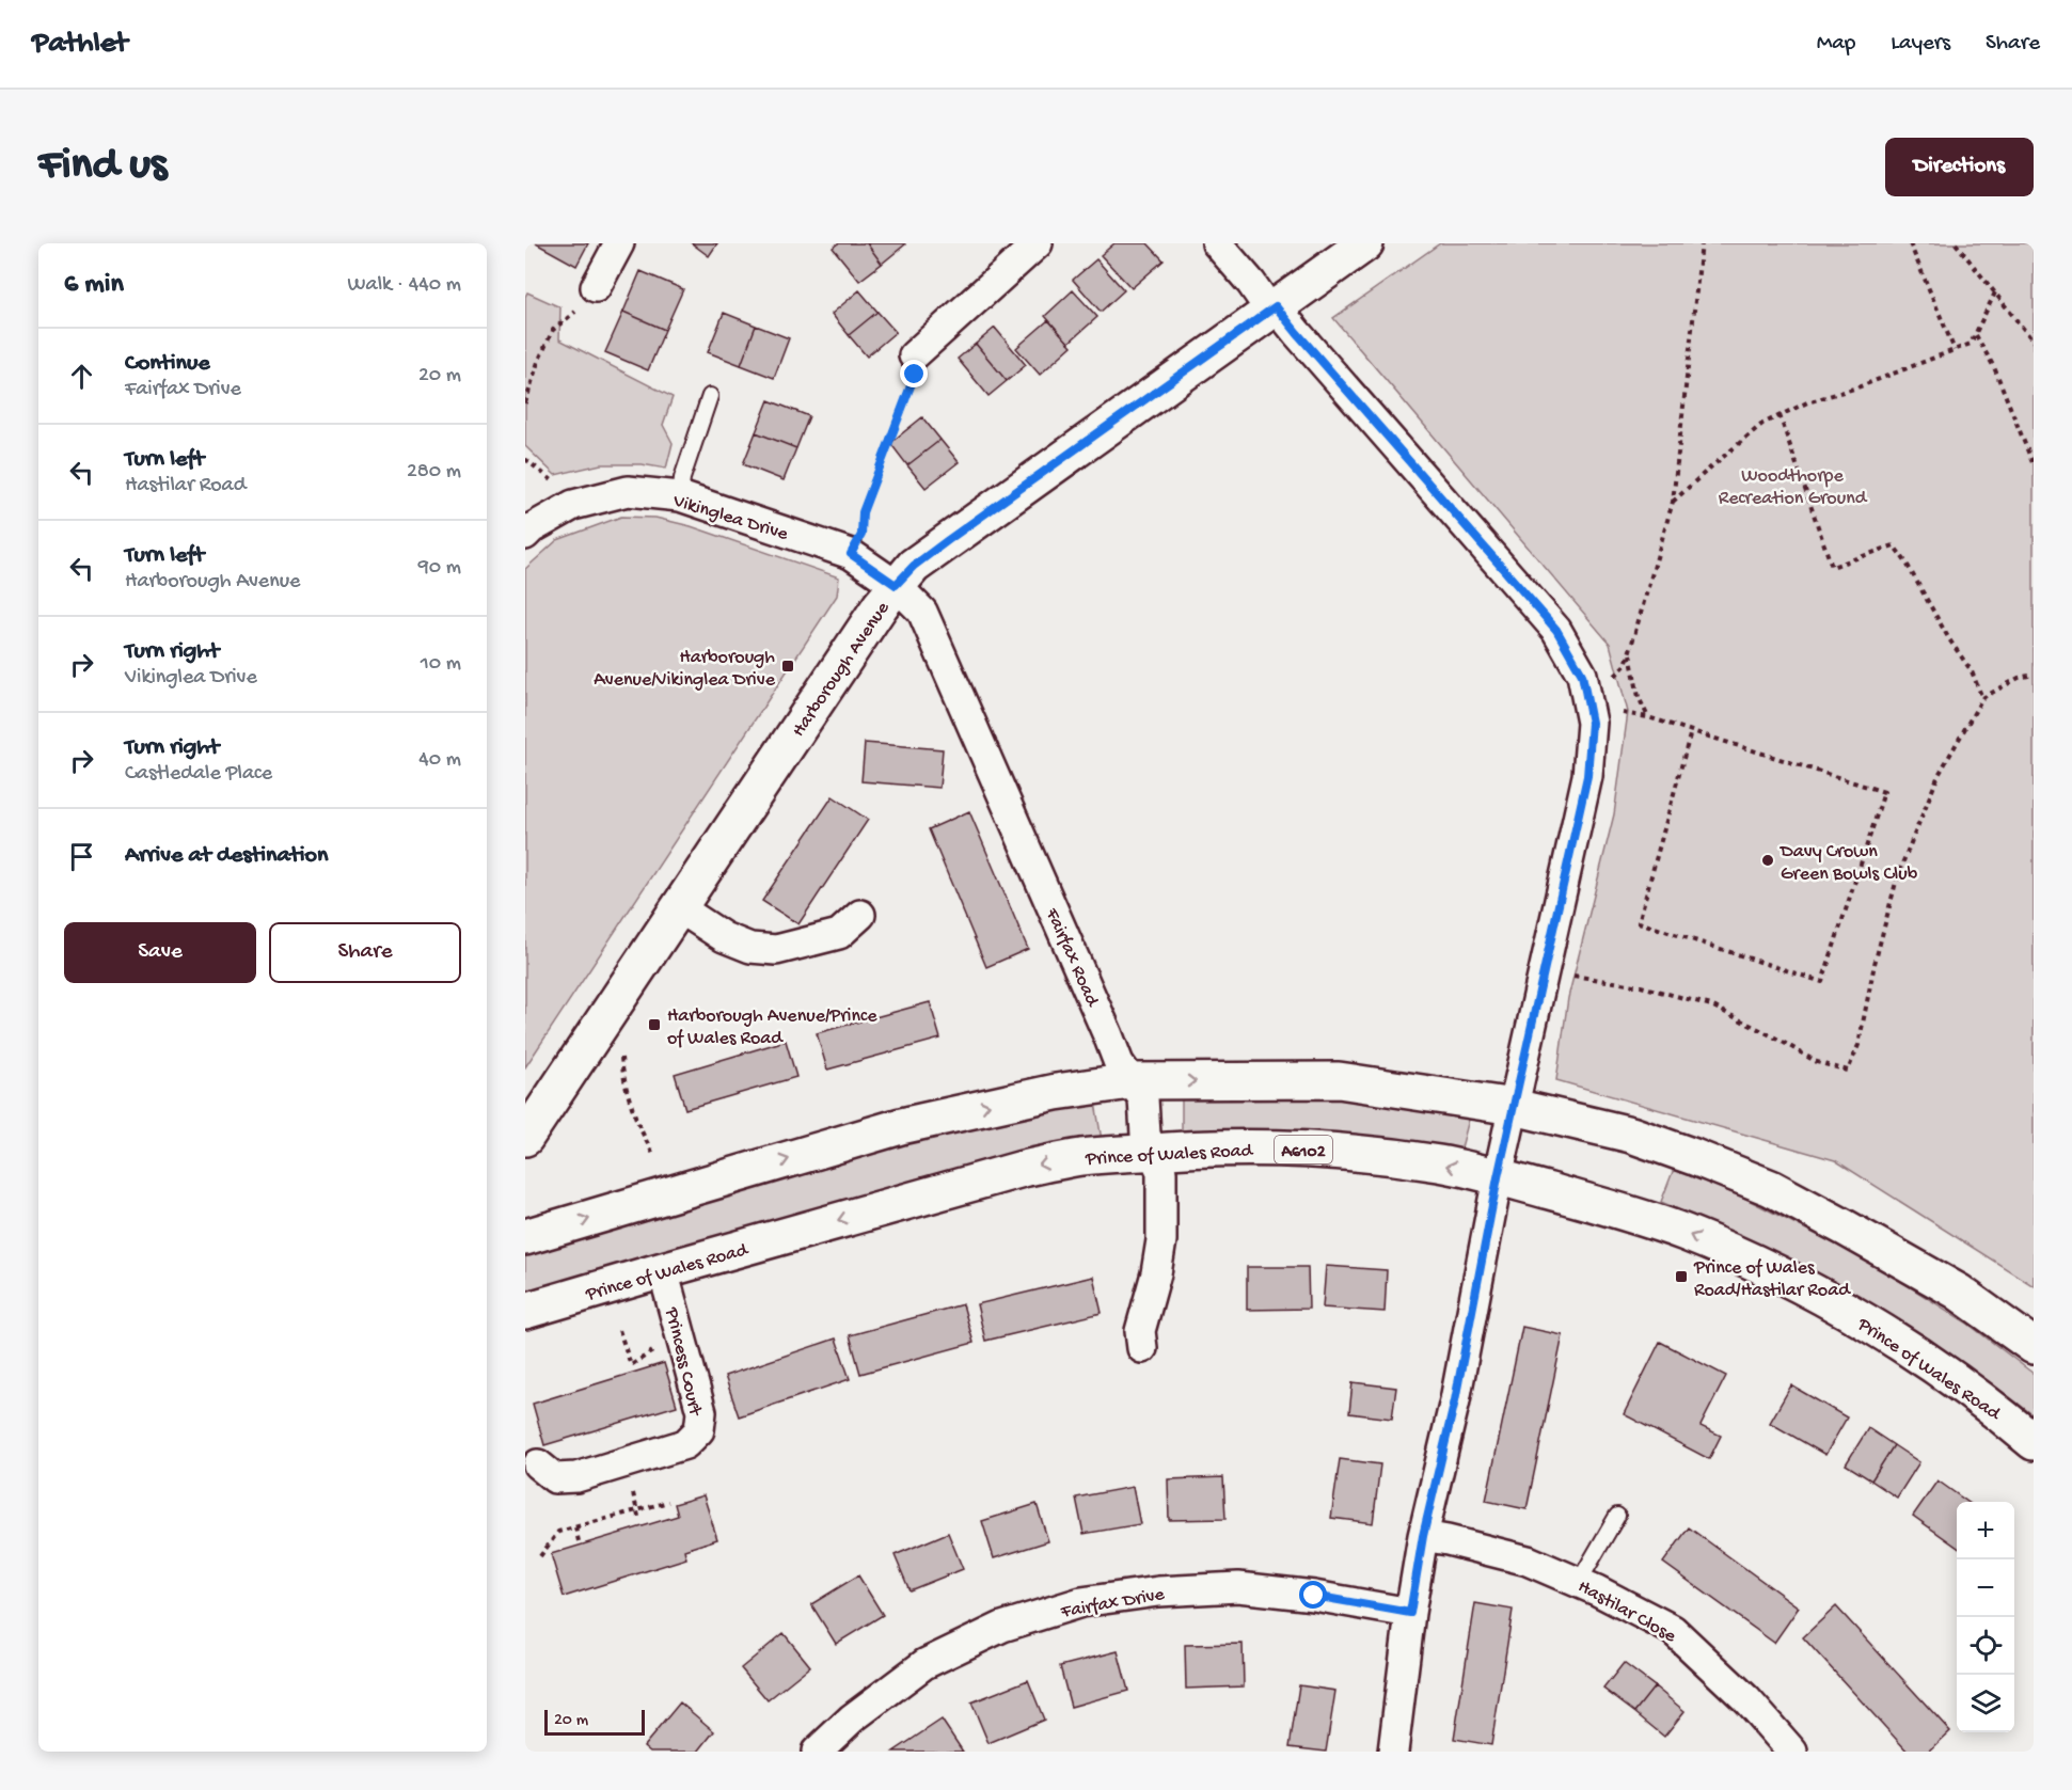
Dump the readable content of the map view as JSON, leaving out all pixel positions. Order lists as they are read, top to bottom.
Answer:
{
  "streets": {
    "main road": ["Harborough Avenue", "A6102", "Prince of Wales Road"],
    "street": [
      "Vikinglea Drive",
      "Fairfax Road",
      "Princess Court",
      "Fairfax Drive",
      "Hastilar Close"
    ]
  },
  "crossings": [
    ["Vikinglea Drive", "Harborough Avenue"],
    ["Vikinglea Drive", "Fairfax Road"],
    ["Harborough Avenue", "Fairfax Road"],
    ["Fairfax Road", "Prince of Wales Road"],
    ["Prince of Wales Road", "Princess Court"]
  ],
  "parks": ["Woodthorpe Recreation Ground"],
  "places": {
    "transit": ["Harborough Avenue/Vikinglea Drive", "Harborough Avenue/Prince of Wales Road", "Prince of Wales Road/Hastilar Road"],
    "other": ["Davy Crown Green Bowls Club"]
  },
  "scale_bar": "20 m",
  "page": {
    "header": "Pathlet",
    "nav": ["Map", "Layers", "Share"],
    "buttons": [
      "Directions",
      ["Save", "Share"]
    ],
    "title": "Find us",
    "heading": ["6 min", "Walk · 440 m"],
    "list": [
      ["Continue", "Fairfax Drive", "20 m"],
      ["Turn left", "Hastilar Road", "280 m"],
      ["Turn left", "Harborough Avenue", "90 m"],
      ["Turn right", "Vikinglea Drive", "10 m"],
      ["Turn right", "Castledale Place", "40 m"],
      "Arrive at destination"
    ],
    "map_buttons": ["+", "−"],
    "scale": "20 m"
  }
}
